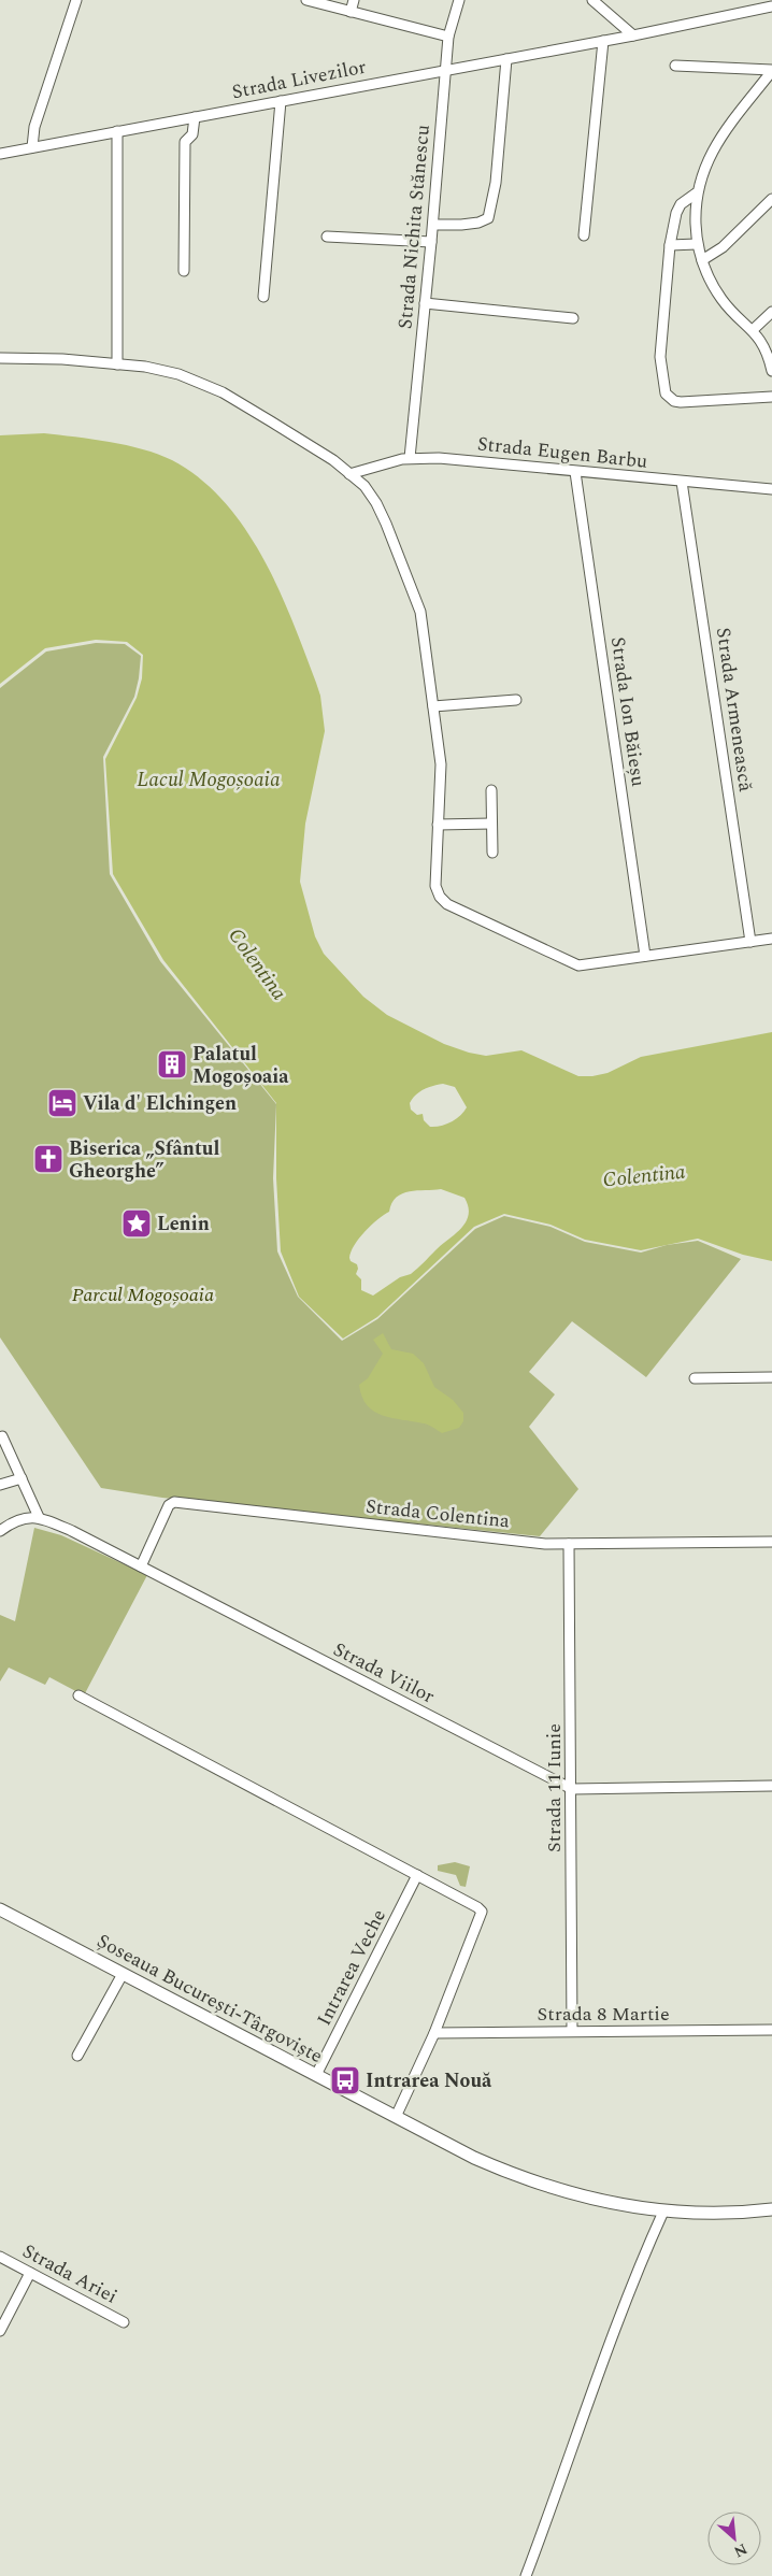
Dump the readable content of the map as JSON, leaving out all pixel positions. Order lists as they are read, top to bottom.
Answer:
{
  "streets": {
    "main road": ["Șoseaua București-Târgoviște"],
    "street": [
      "Strada Livezilor",
      "Strada Nichita Stănescu",
      "Strada Eugen Barbu",
      "Strada Armenească",
      "Strada Ion Băieșu",
      "Strada Colentina",
      "Strada Viilor",
      "Strada 11 Iunie",
      "Intrarea Veche",
      "Strada 8 Martie",
      "Strada Ariei"
    ]
  },
  "crossings": [
    ["Strada Livezilor", "Strada Nichita Stănescu"],
    ["Strada Nichita Stănescu", "Strada Eugen Barbu"],
    ["Strada Eugen Barbu", "Strada Armenească"],
    ["Strada Eugen Barbu", "Strada Ion Băieșu"],
    ["Strada Colentina", "Strada Viilor"],
    ["Strada Colentina", "Strada 11 Iunie"],
    ["Strada Viilor", "Strada 11 Iunie"],
    ["Strada 11 Iunie", "Strada 8 Martie"],
    ["Intrarea Veche", "Șoseaua București-Târgoviște"]
  ],
  "water": ["Lacul Mogoșoaia", "Colentina"],
  "parks": ["Parcul Mogoșoaia"],
  "places": {
    "building": ["Palatul Mogoșoaia"],
    "hotel": ["Vila d' Elchingen"],
    "church": ["Biserica „Sfântul Gheorghe”"],
    "place": ["Lenin"],
    "bus stop": ["Intrarea Nouă"]
  },
  "north": "bottom right"
}
